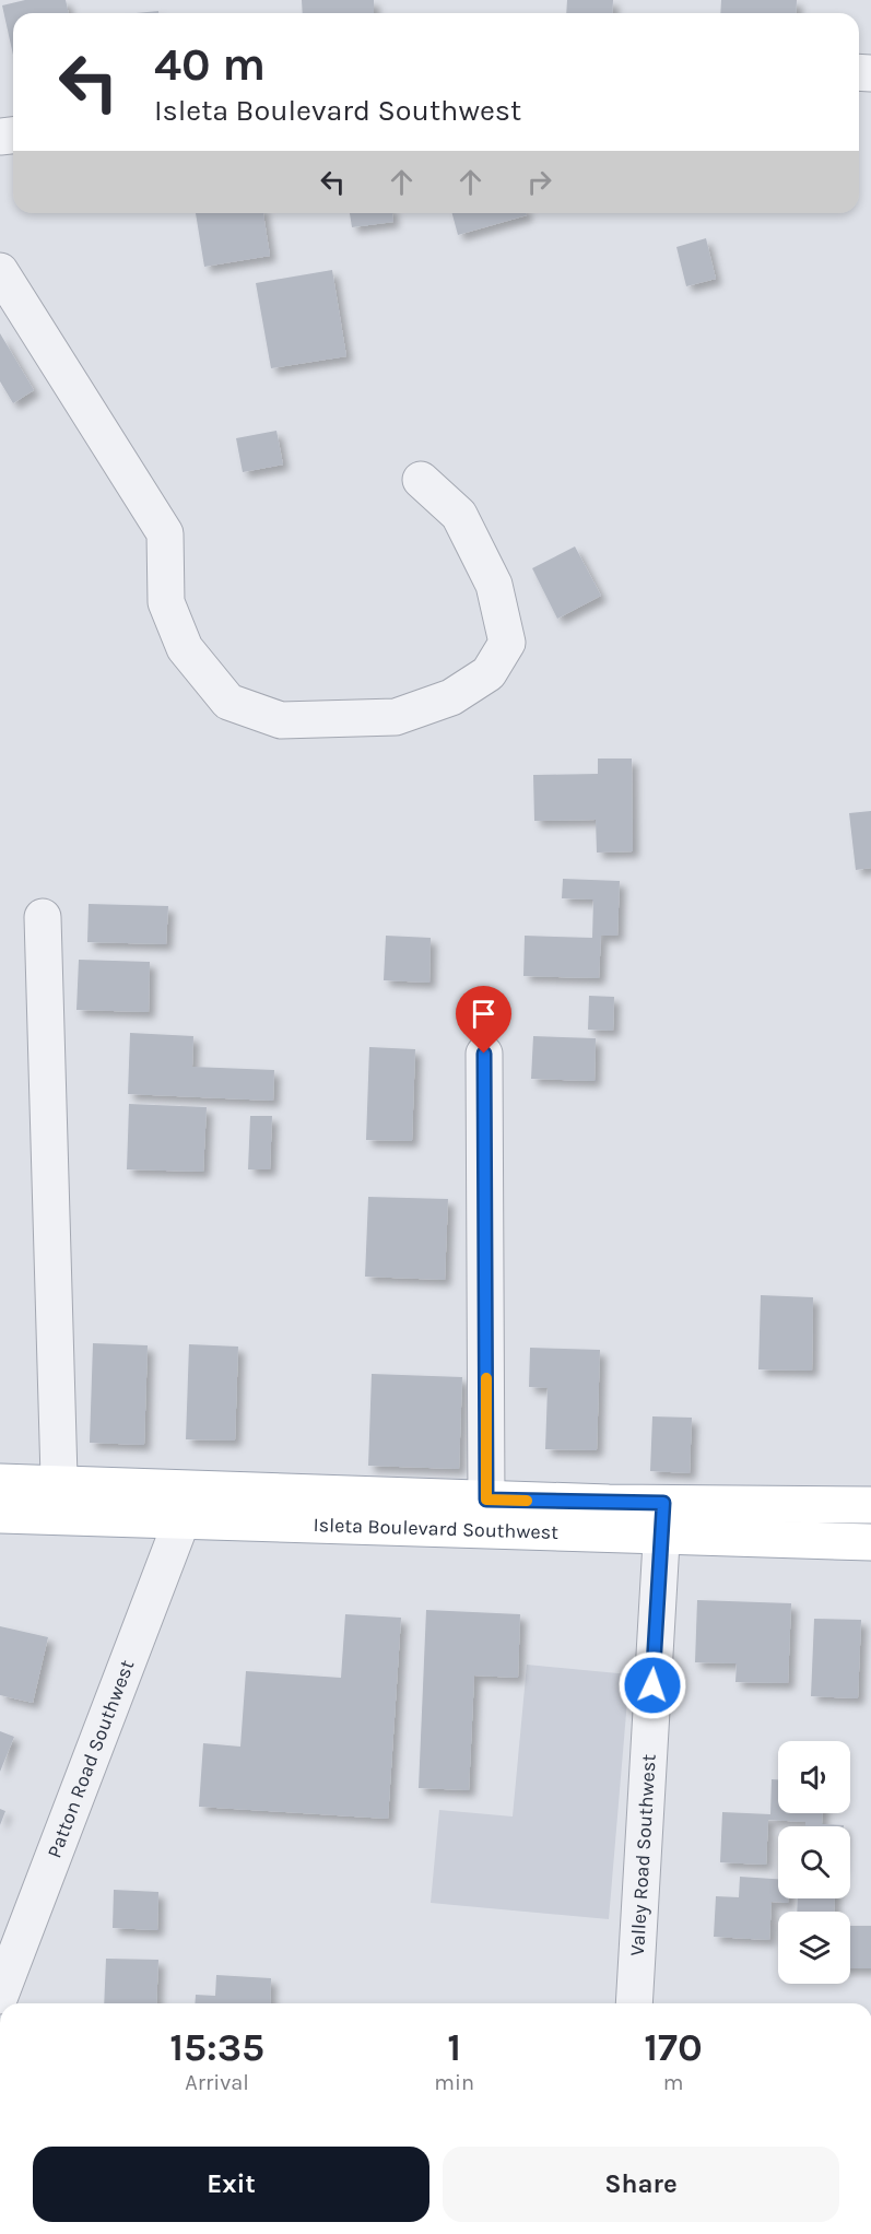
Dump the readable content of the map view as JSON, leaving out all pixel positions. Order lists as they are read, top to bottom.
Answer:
{
  "streets": {
    "main road": ["Isleta Boulevard Southwest"],
    "street": ["Patton Road Southwest", "Valley Road Southwest"]
  },
  "crossings": [
    ["Isleta Boulevard Southwest", "Patton Road Southwest"],
    ["Isleta Boulevard Southwest", "Valley Road Southwest"]
  ],
  "page": {
    "turn": ["40 m", "Isleta Boulevard Southwest"],
    "eta": [
      "15:35",
      "Arrival",
      "1",
      "min",
      "170",
      "m"
    ],
    "buttons": ["Exit", "Share"]
  }
}
